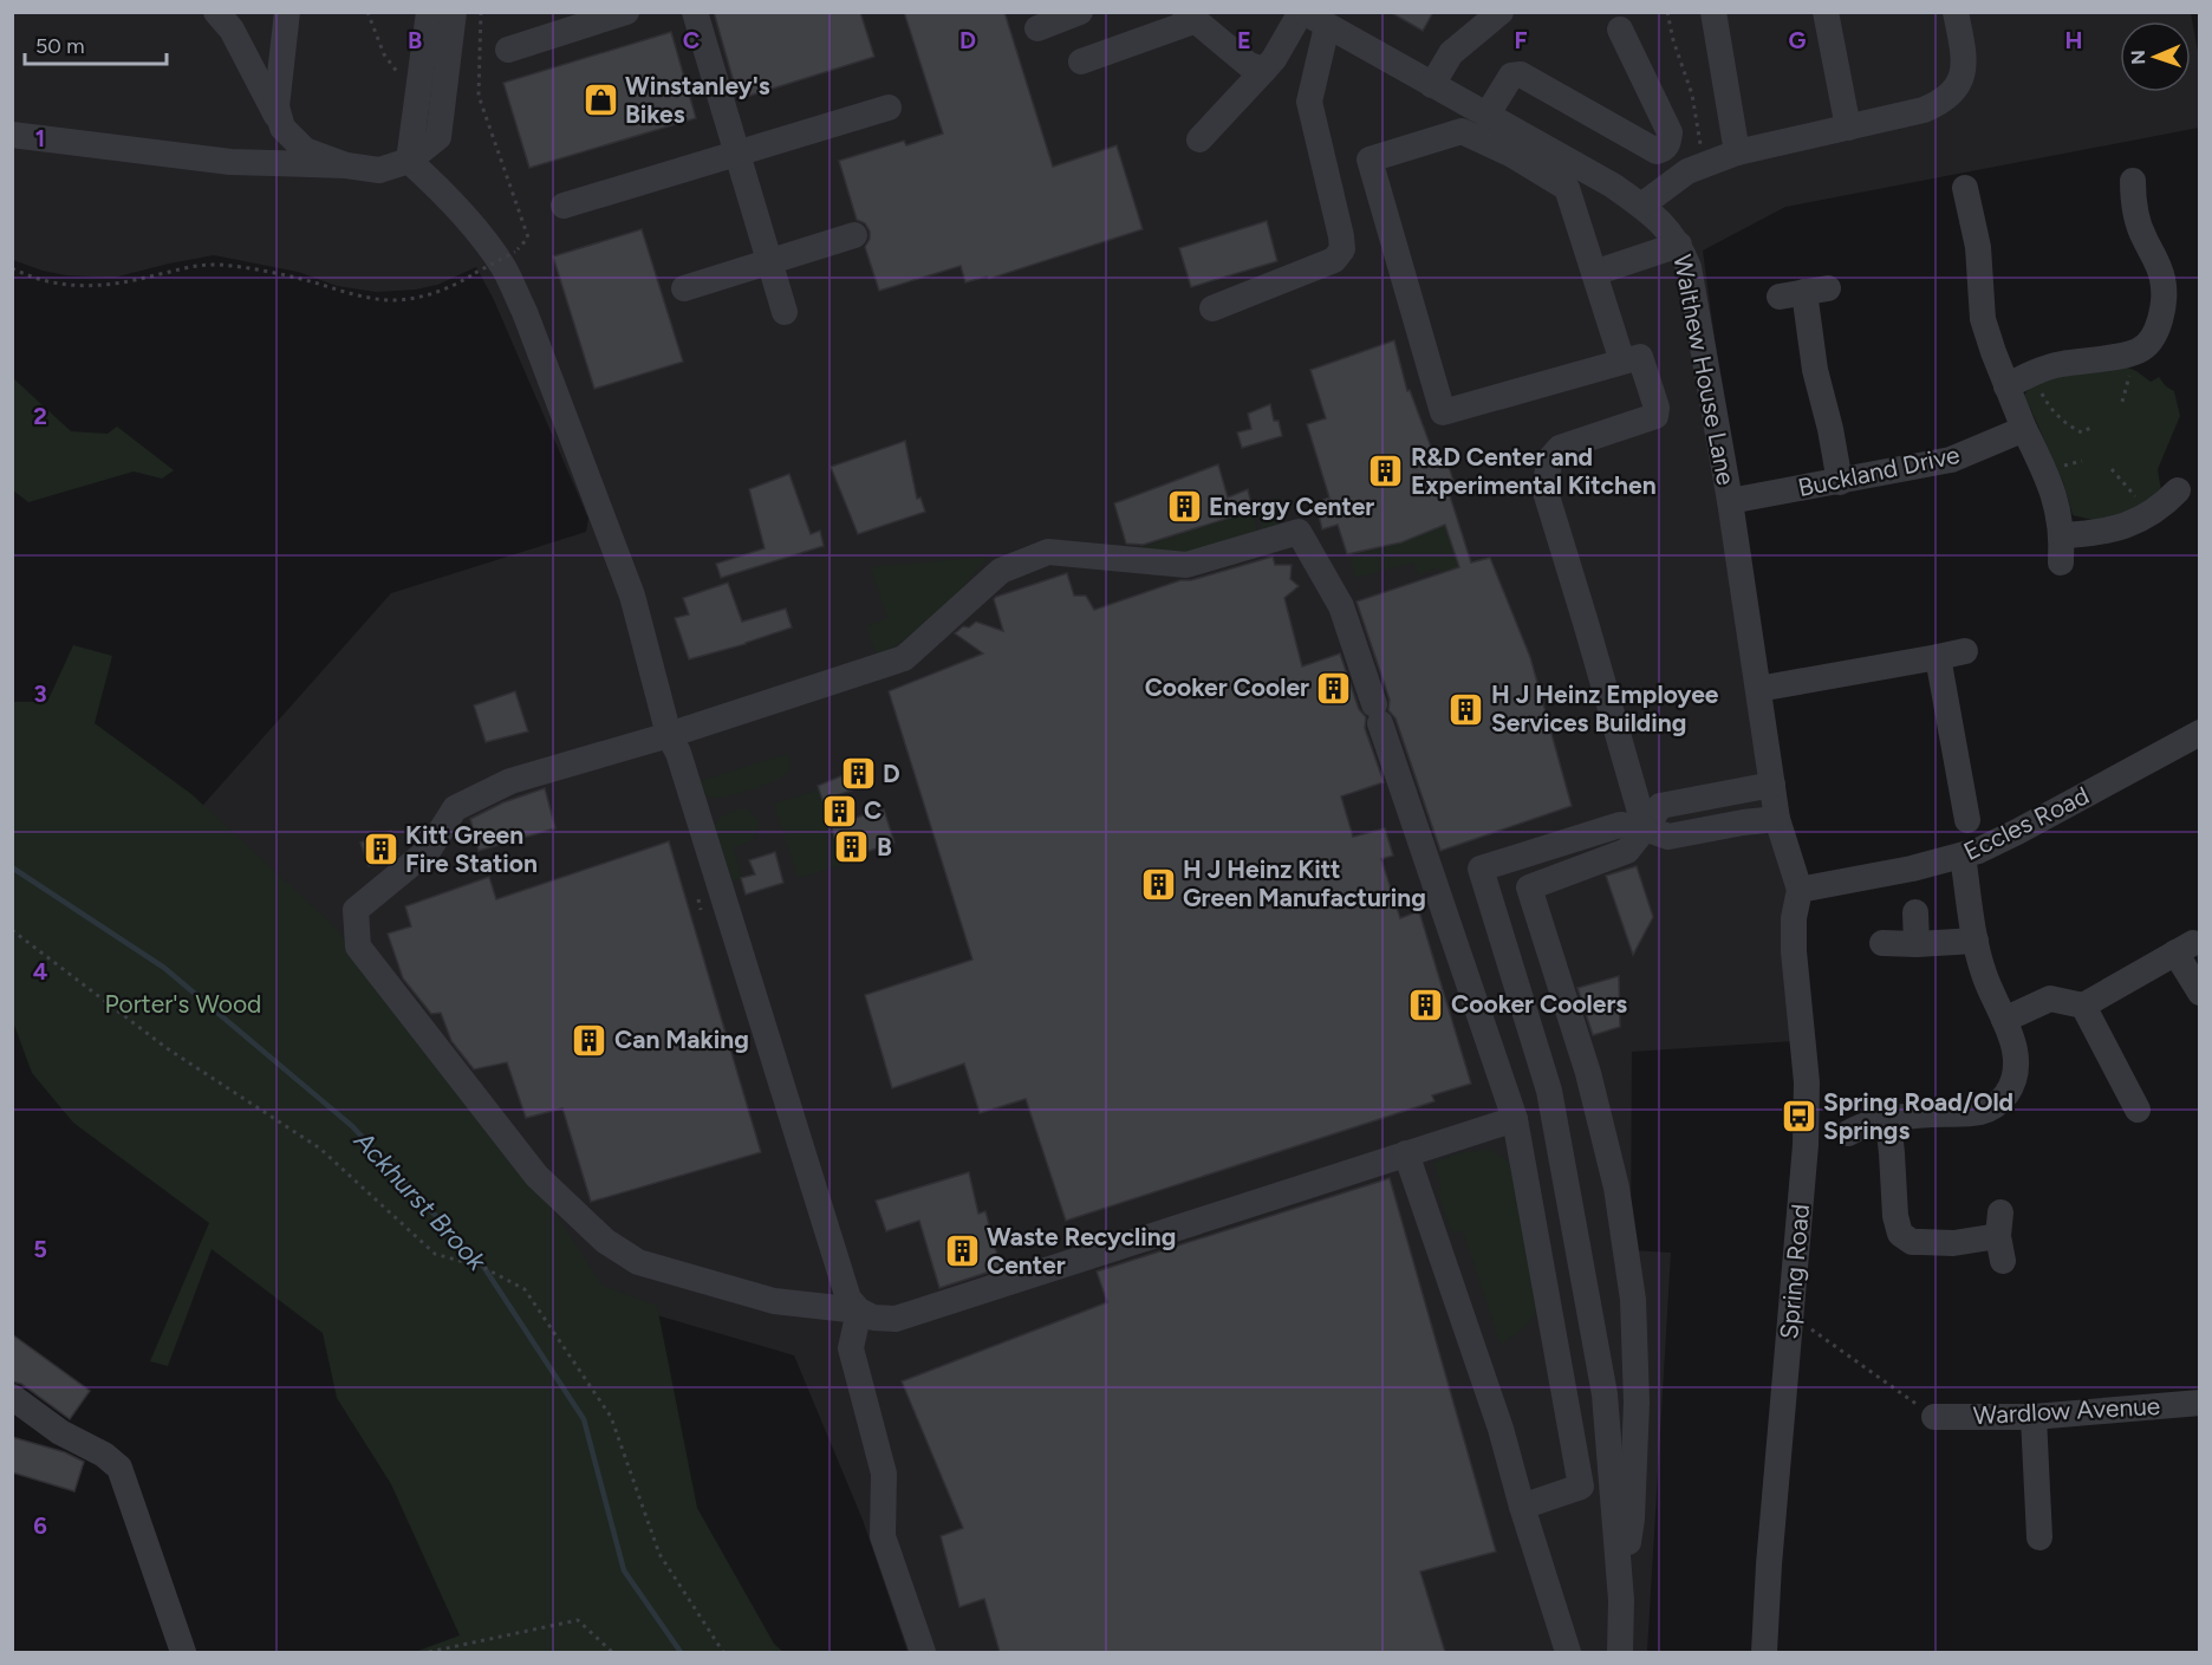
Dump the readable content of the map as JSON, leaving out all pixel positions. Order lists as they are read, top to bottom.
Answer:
{
  "streets": {
    "street": [
      "Walthew House Lane",
      "Buckland Drive",
      "Eccles Road",
      "Spring Road",
      "Wardlow Avenue"
    ]
  },
  "crossings": [
    ["Walthew House Lane", "Buckland Drive"],
    ["Walthew House Lane", "Eccles Road"],
    ["Walthew House Lane", "Spring Road"],
    ["Eccles Road", "Spring Road"]
  ],
  "water": ["Ackhurst Brook"],
  "parks": ["Porter's Wood"],
  "places": {
    "shop": ["Winstanley's Bikes"],
    "building": [
      "R&D Center and Experimental Kitchen",
      "Energy Center",
      "Cooker Cooler",
      "H J Heinz Employee Services Building",
      "D",
      "C",
      "B",
      "Kitt Green Fire Station",
      "H J Heinz Kitt Green Manufacturing",
      "Cooker Coolers",
      "Can Making",
      "Waste Recycling Center"
    ],
    "bus stop": ["Spring Road/Old Springs"]
  },
  "scale_bar": "50 m",
  "north": "left",
  "grid": {
    "columns": [
      "B",
      "C",
      "D",
      "E",
      "F",
      "G",
      "H"
    ],
    "rows": [
      "1",
      "2",
      "3",
      "4",
      "5",
      "6"
    ]
  }
}
